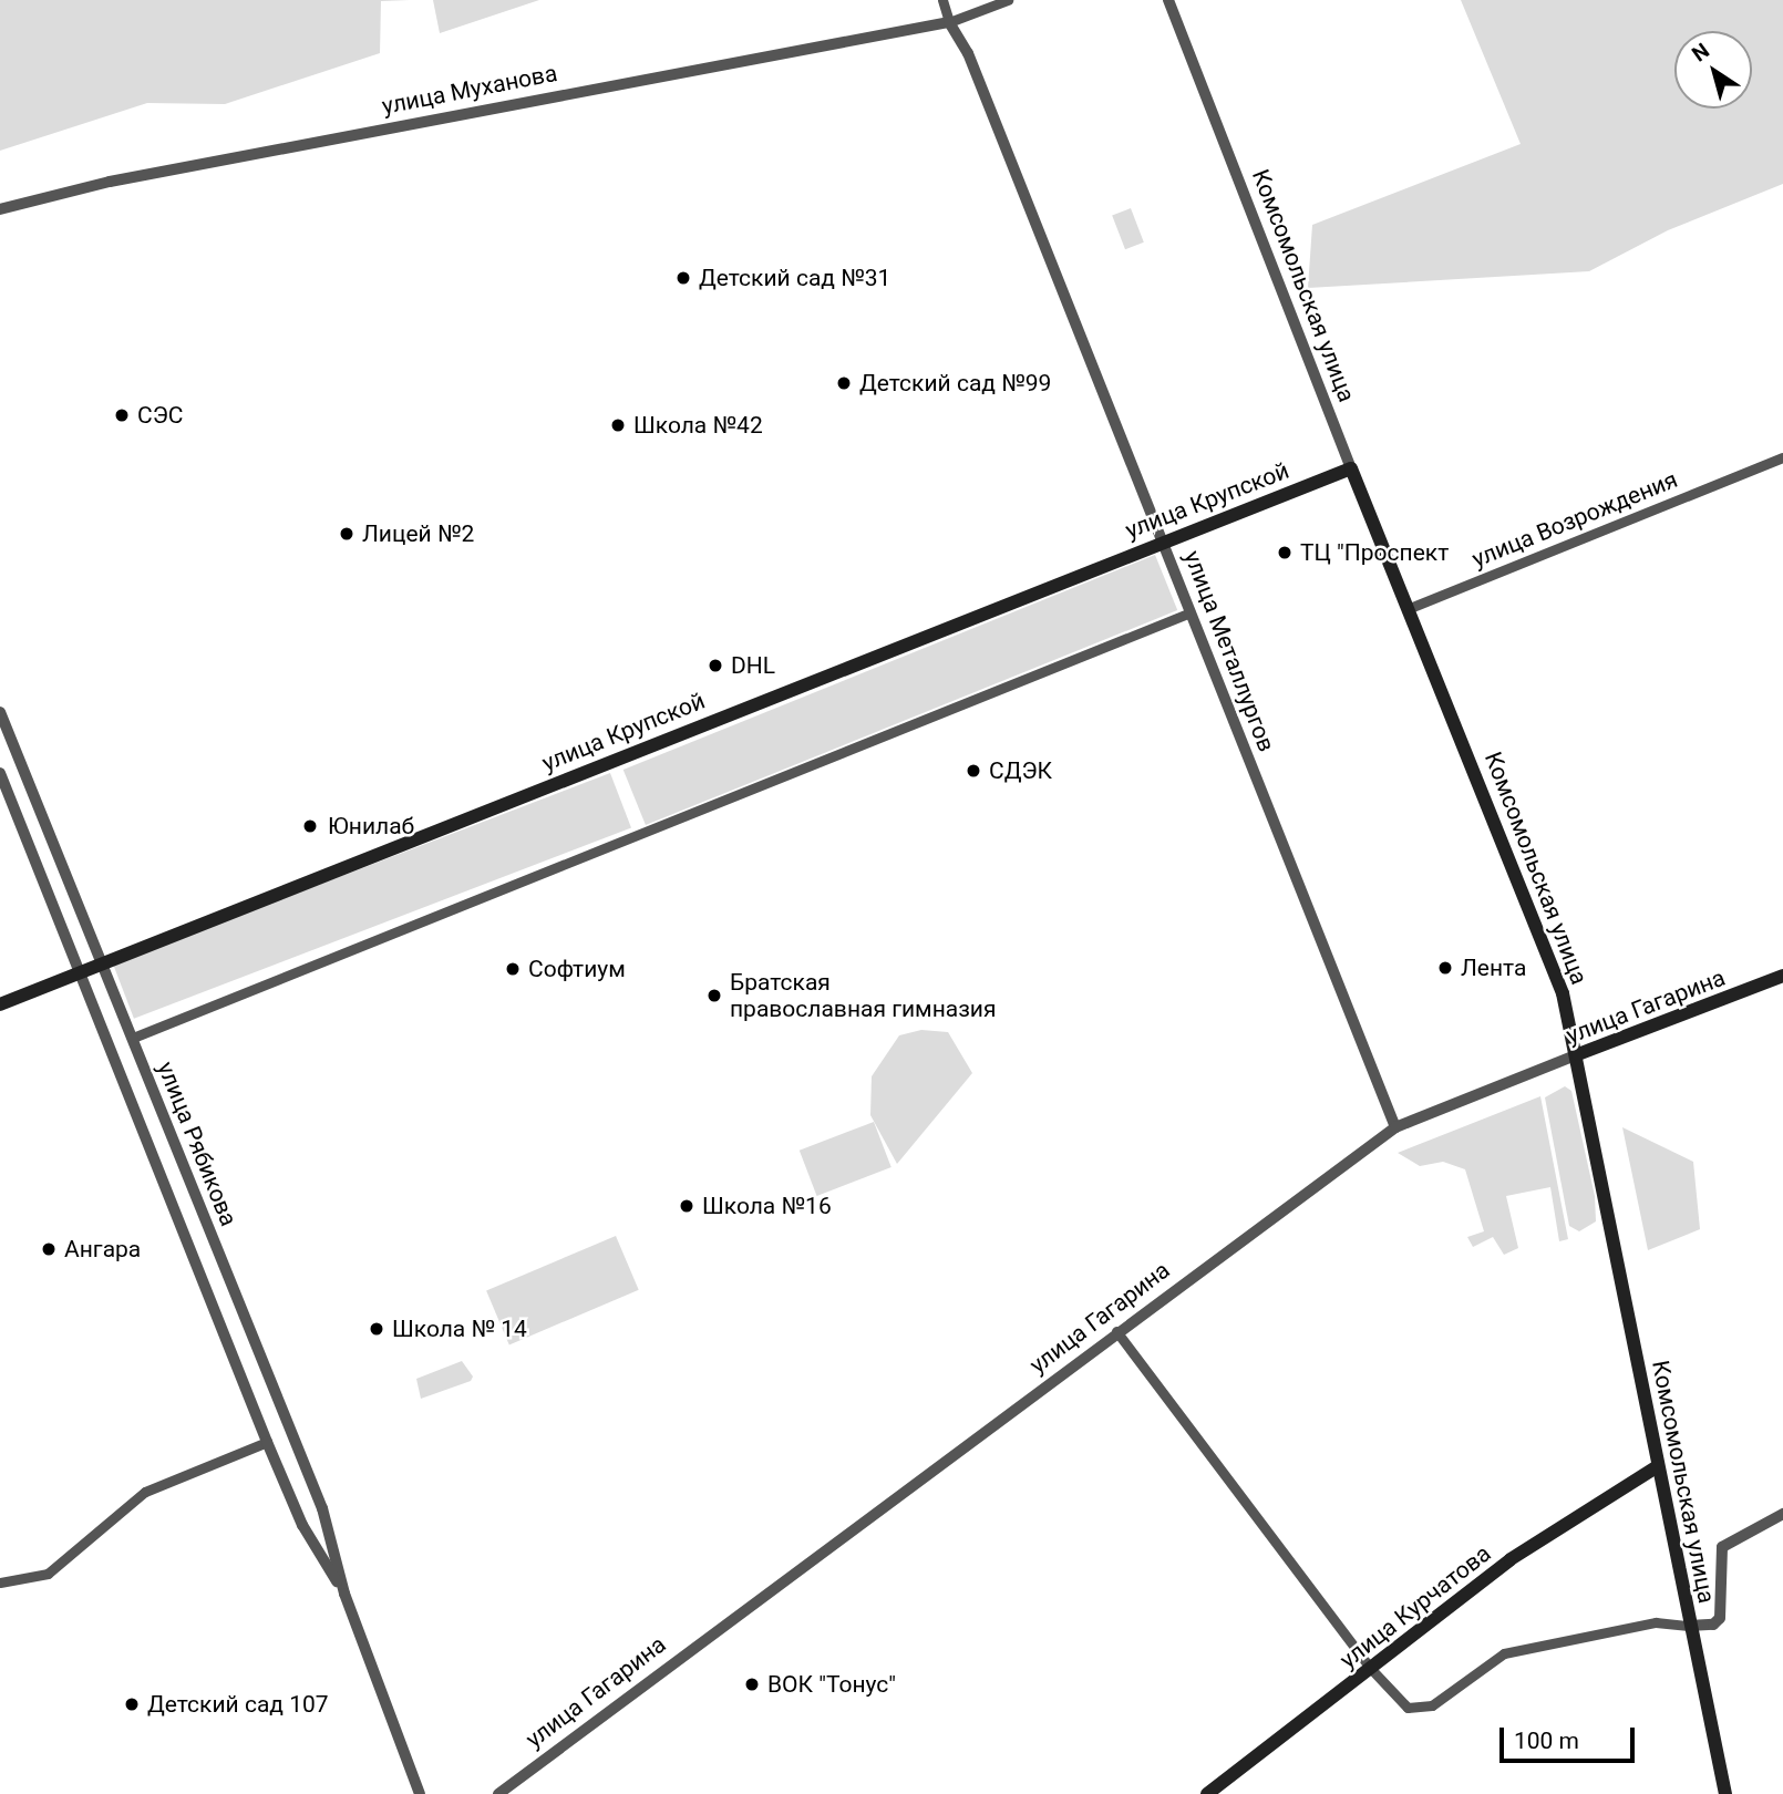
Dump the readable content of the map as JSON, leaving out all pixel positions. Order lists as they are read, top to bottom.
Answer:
{
  "streets": {
    "main road": [
      "Комсомольская улица",
      "улица Крупской",
      "улица Гагарина",
      "улица Курчатова"
    ],
    "street": [
      "улица Муханова",
      "улица Возрождения",
      "улица Металлургов",
      "улица Рябикова"
    ]
  },
  "crossings": [
    ["улица Муханова", "улица Металлургов"],
    ["Комсомольская улица", "улица Крупской"],
    ["Комсомольская улица", "улица Возрождения"],
    ["Комсомольская улица", "улица Гагарина"],
    ["Комсомольская улица", "улица Курчатова"],
    ["улица Крупской", "улица Металлургов"],
    ["улица Крупской", "улица Рябикова"],
    ["улица Металлургов", "улица Гагарина"]
  ],
  "places": [
    "Детский сад №31",
    "Детский сад №99",
    "СЭС",
    "Школа №42",
    "Лицей №2",
    "ТЦ \"Проспект",
    "DHL",
    "СДЭК",
    "Юнилаб",
    "Лента",
    "Софтиум",
    "Братская православная гимназия",
    "Школа №16",
    "Ангара",
    "Школа № 14",
    "ВОК \"Тонус\"",
    "Детский сад 107"
  ],
  "scale_bar": "100 m",
  "north": "top left"
}
